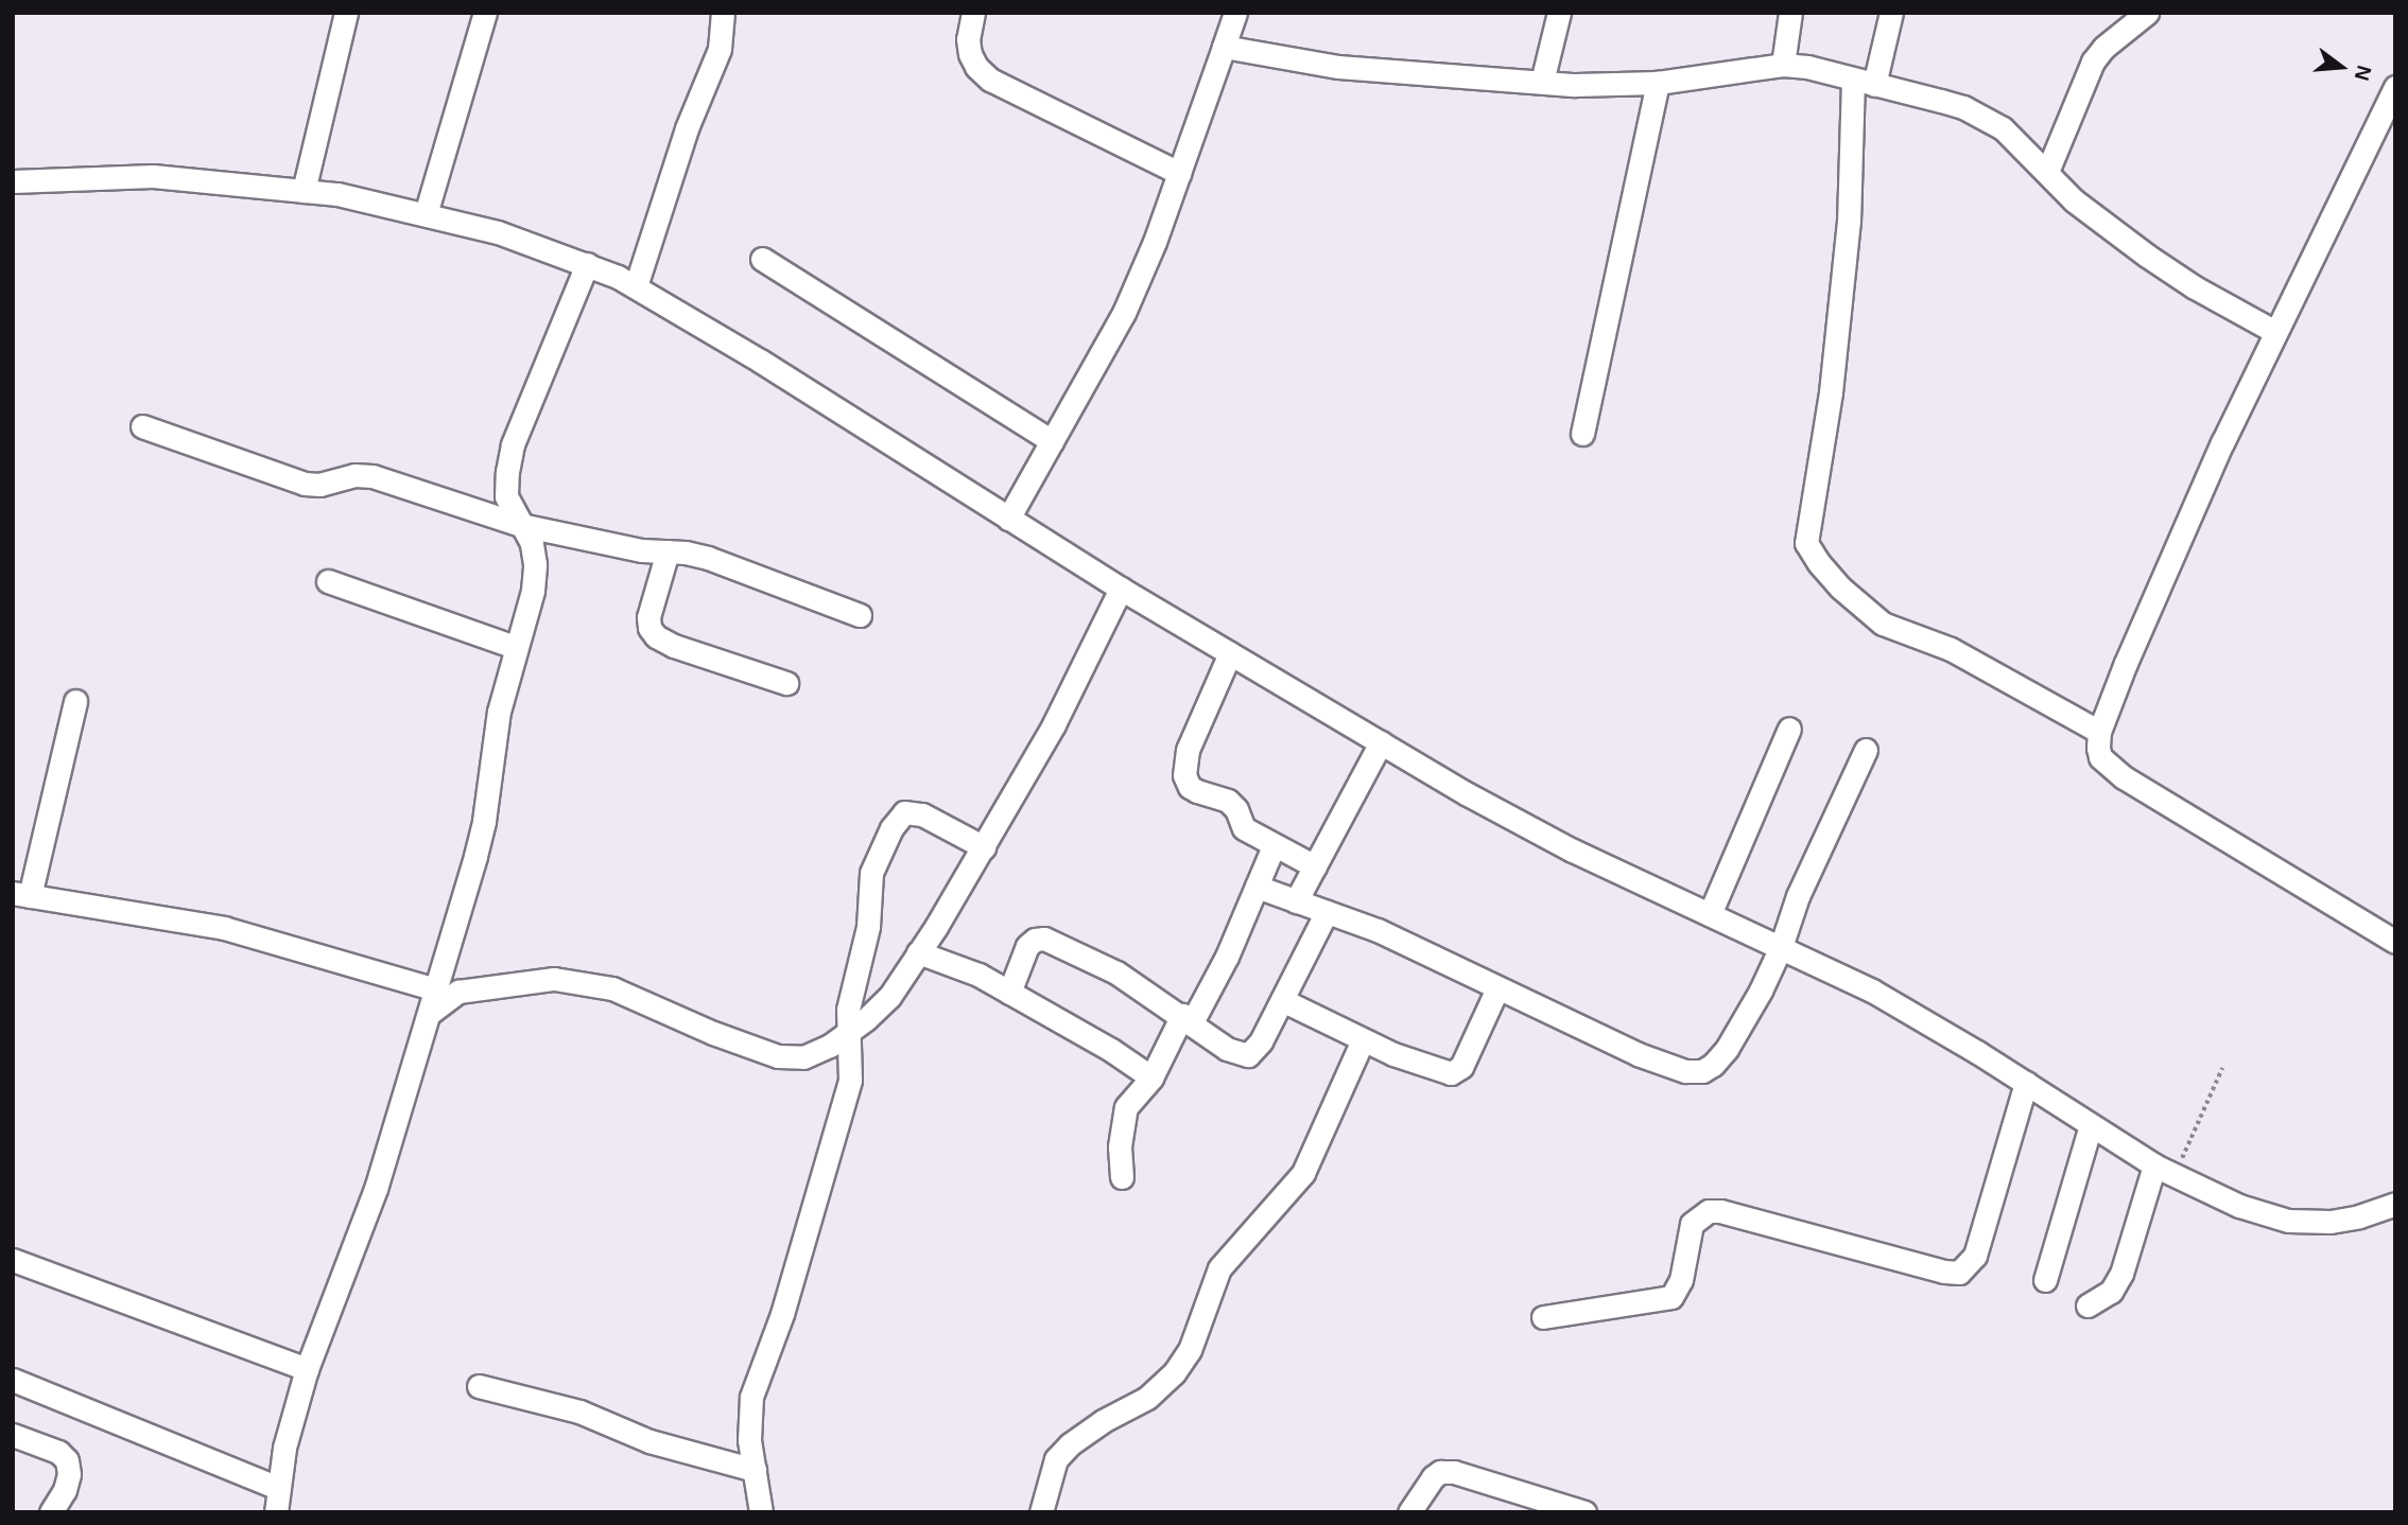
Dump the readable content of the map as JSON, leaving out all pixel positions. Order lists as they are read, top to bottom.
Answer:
{
  "north": "right"
}
